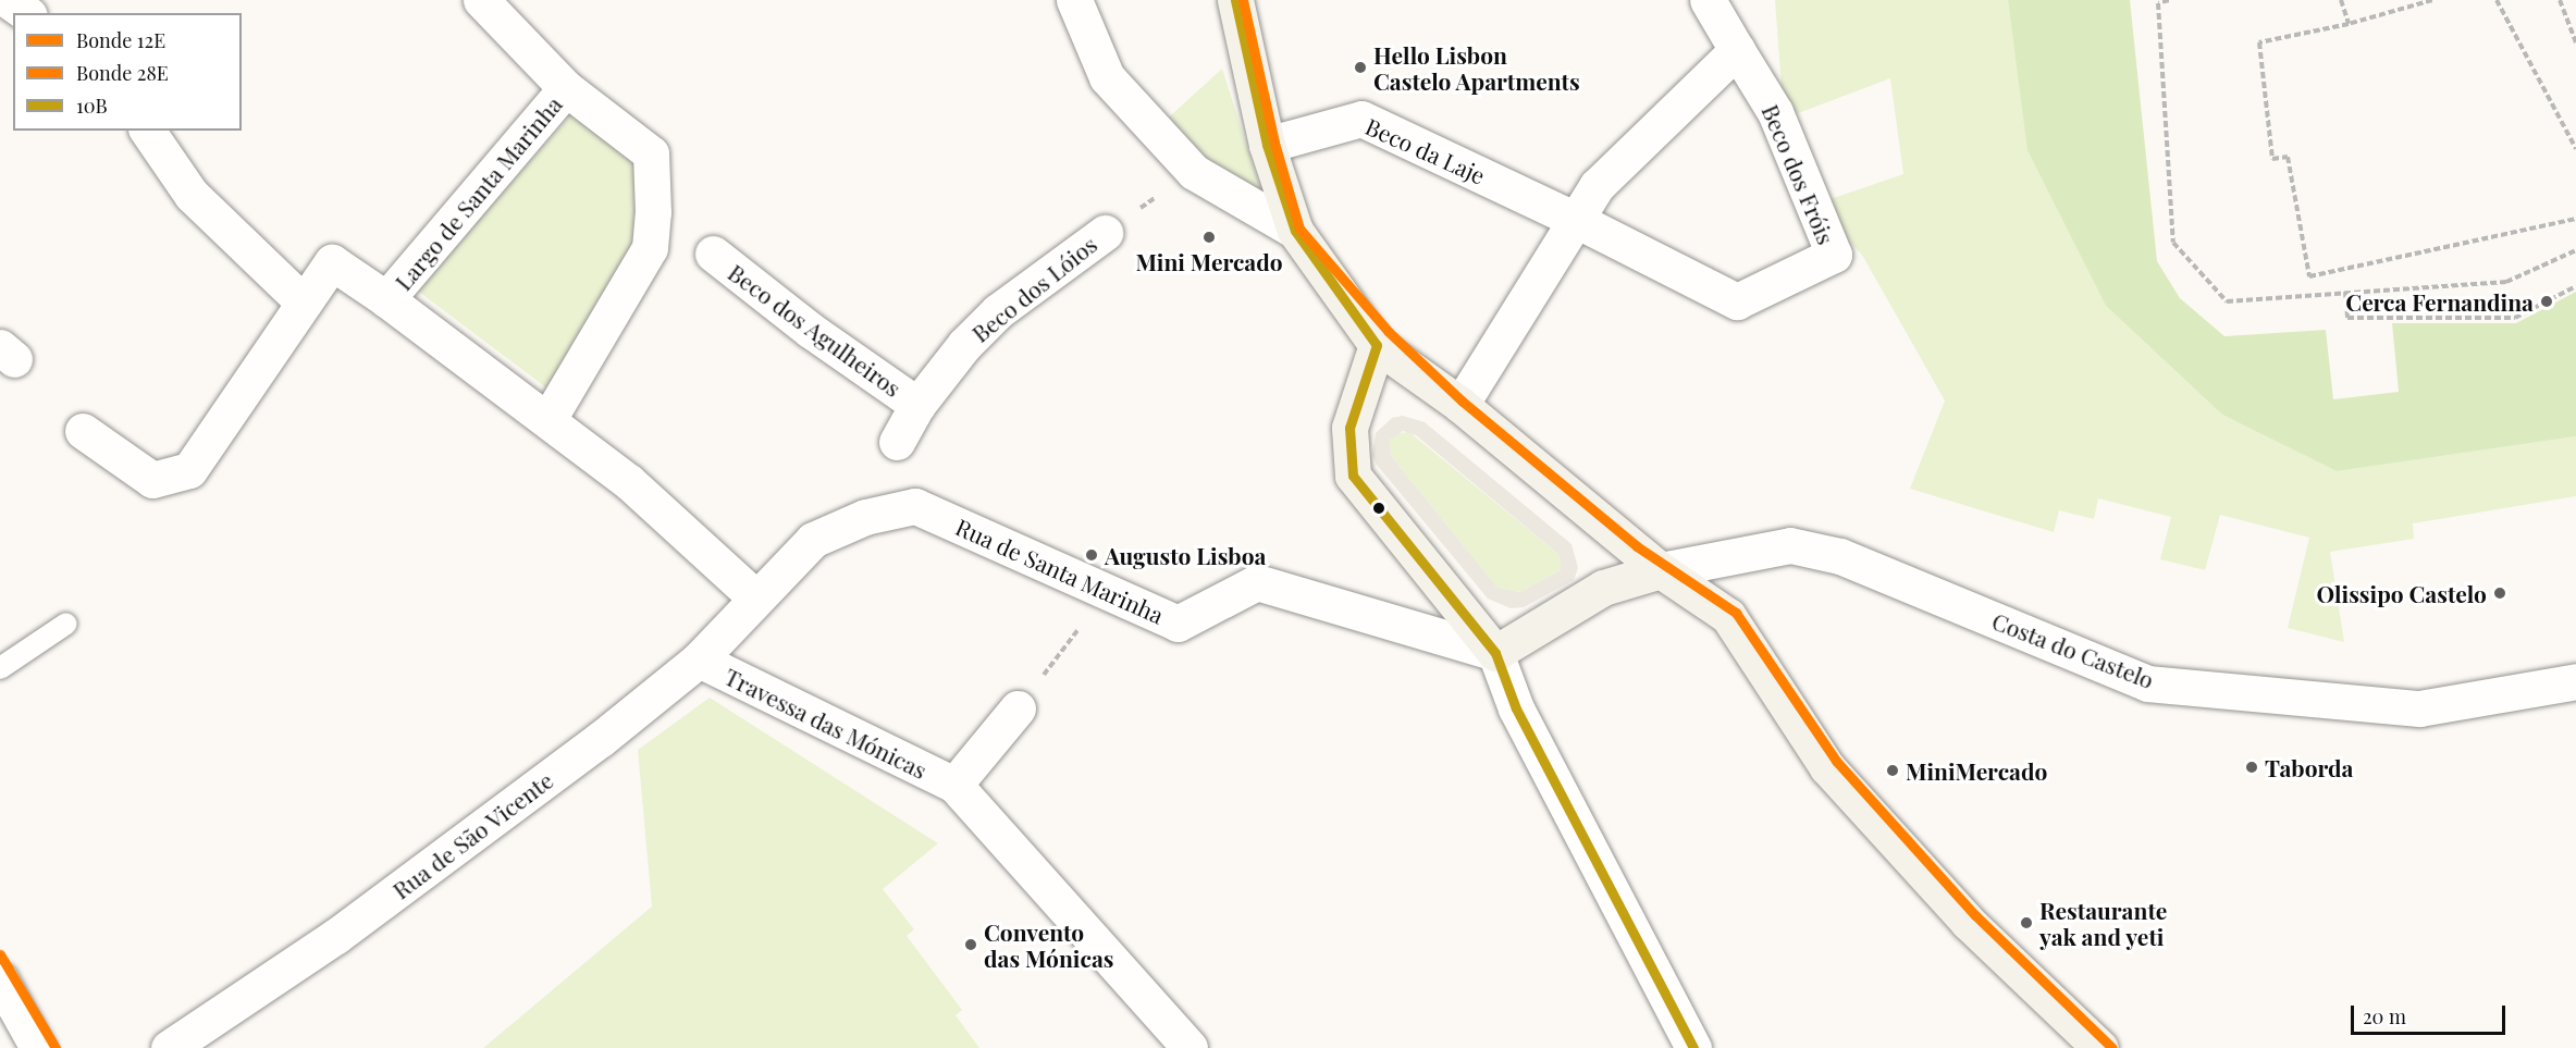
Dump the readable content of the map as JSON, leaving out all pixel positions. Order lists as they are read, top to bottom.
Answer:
{
  "streets": {
    "street": [
      "Beco da Laje",
      "Beco dos Fróis",
      "Largo de Santa Marinha",
      "Beco dos Lóios",
      "Beco dos Agulheiros",
      "Rua de Santa Marinha",
      "Costa do Castelo",
      "Travessa das Mónicas",
      "Rua de São Vicente"
    ]
  },
  "crossings": [
    ["Beco da Laje", "Beco dos Fróis"],
    ["Beco dos Lóios", "Beco dos Agulheiros"],
    ["Rua de Santa Marinha", "Rua de São Vicente"],
    ["Travessa das Mónicas", "Rua de São Vicente"]
  ],
  "places": [
    "Hello Lisbon Castelo Apartments",
    "Mini Mercado",
    "Cerca Fernandina",
    "Augusto Lisboa",
    "Olissipo Castelo",
    "Taborda",
    "MiniMercado",
    "Restaurante yak and yeti",
    "Convento das Mónicas"
  ],
  "lines": ["tram line 12E", "transit line 10B", "tram line 28E"],
  "legend": ["Bonde 12E", "Bonde 28E", "10B"],
  "scale_bar": "20 m"
}
